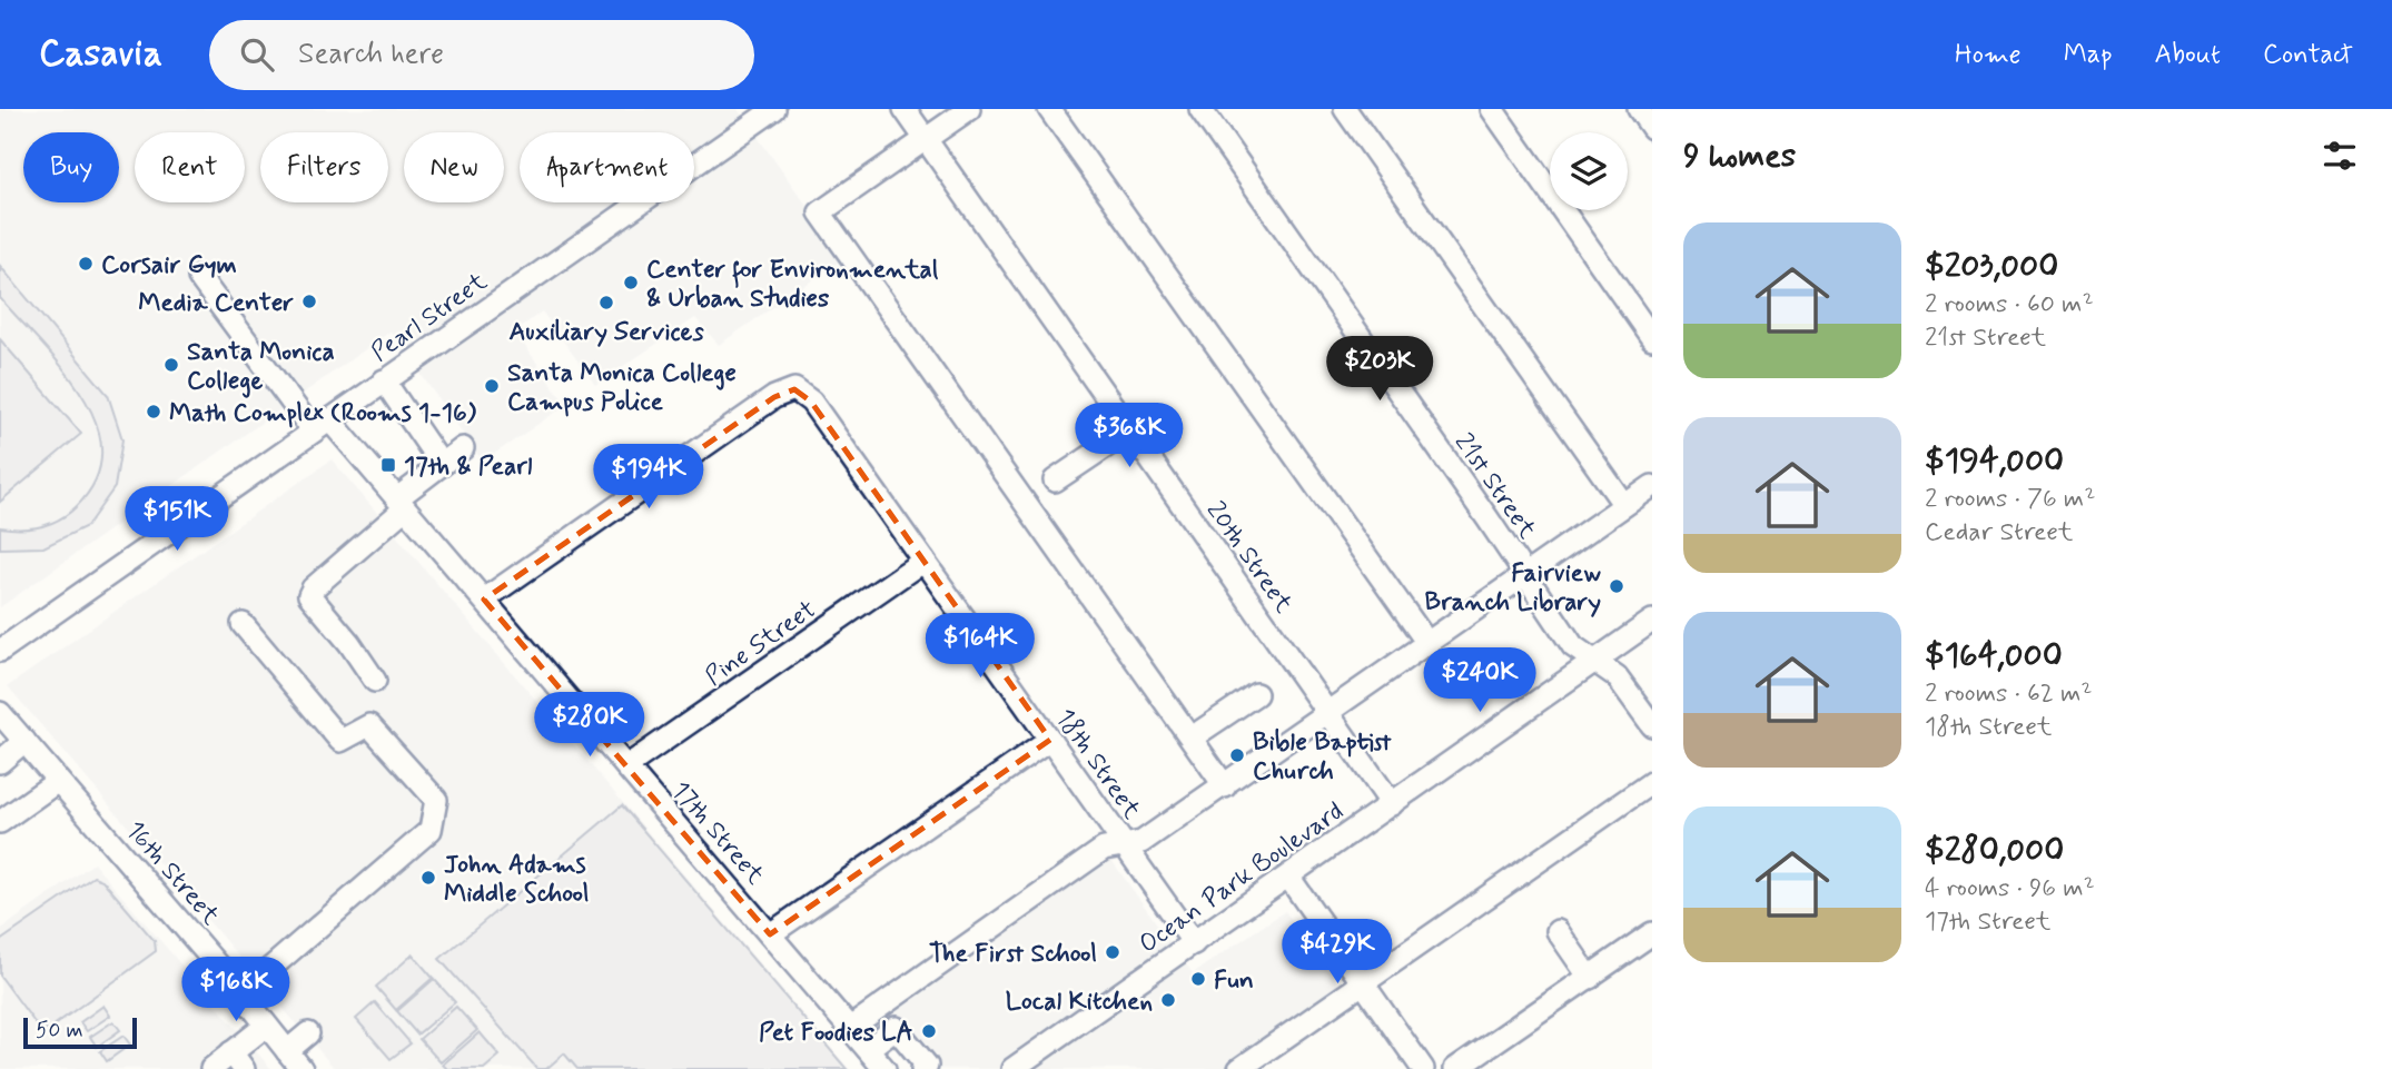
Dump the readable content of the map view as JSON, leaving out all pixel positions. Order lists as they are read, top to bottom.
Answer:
{
  "streets": {
    "street": [
      "Pearl Street",
      "21st Street",
      "20th Street",
      "Pine Street",
      "18th Street",
      "17th Street",
      "16th Street",
      "Ocean Park Boulevard"
    ]
  },
  "crossings": [
    ["Pearl Street", "17th Street"],
    ["21st Street", "Ocean Park Boulevard"],
    ["20th Street", "Ocean Park Boulevard"],
    ["Pine Street", "18th Street"],
    ["Pine Street", "17th Street"],
    ["18th Street", "17th Street"],
    ["18th Street", "Ocean Park Boulevard"]
  ],
  "places": {
    "other": [
      "Corsair Gym",
      "Center for Environmental & Urban Studies",
      "Media Center",
      "Auxiliary Services",
      "Santa Monica College",
      "Santa Monica College Campus Police",
      "Math Complex (Rooms 1-16)",
      "Fairview Branch Library",
      "Bible Baptist Church",
      "John Adams Middle School",
      "The First School",
      "Fun",
      "Local Kitchen",
      "Pet Foodies LA"
    ],
    "transit": ["17th & Pearl"]
  },
  "scale_bar": "50 m",
  "page": {
    "header": "Casavia",
    "search": "Search here",
    "nav": [
      "Home",
      "Map",
      "About",
      "Contact"
    ],
    "heading": "9 homes",
    "chip": [
      "Buy",
      "Rent",
      "Filters",
      "New",
      "Apartment"
    ],
    "list": [
      {
        "name": "$203,000",
        "note": "2 rooms · 60 m² · 21st Street"
      },
      {
        "name": "$194,000",
        "note": "2 rooms · 76 m² · Cedar Street"
      },
      {
        "name": "$164,000",
        "note": "2 rooms · 62 m² · 18th Street"
      },
      {
        "name": "$280,000",
        "note": "4 rooms · 96 m² · 17th Street"
      }
    ],
    "price": [
      "$203K",
      "$368K",
      "$194K",
      "$151K",
      "$164K",
      "$240K",
      "$280K",
      "$429K",
      "$168K"
    ],
    "scale": "50 m"
  }
}
